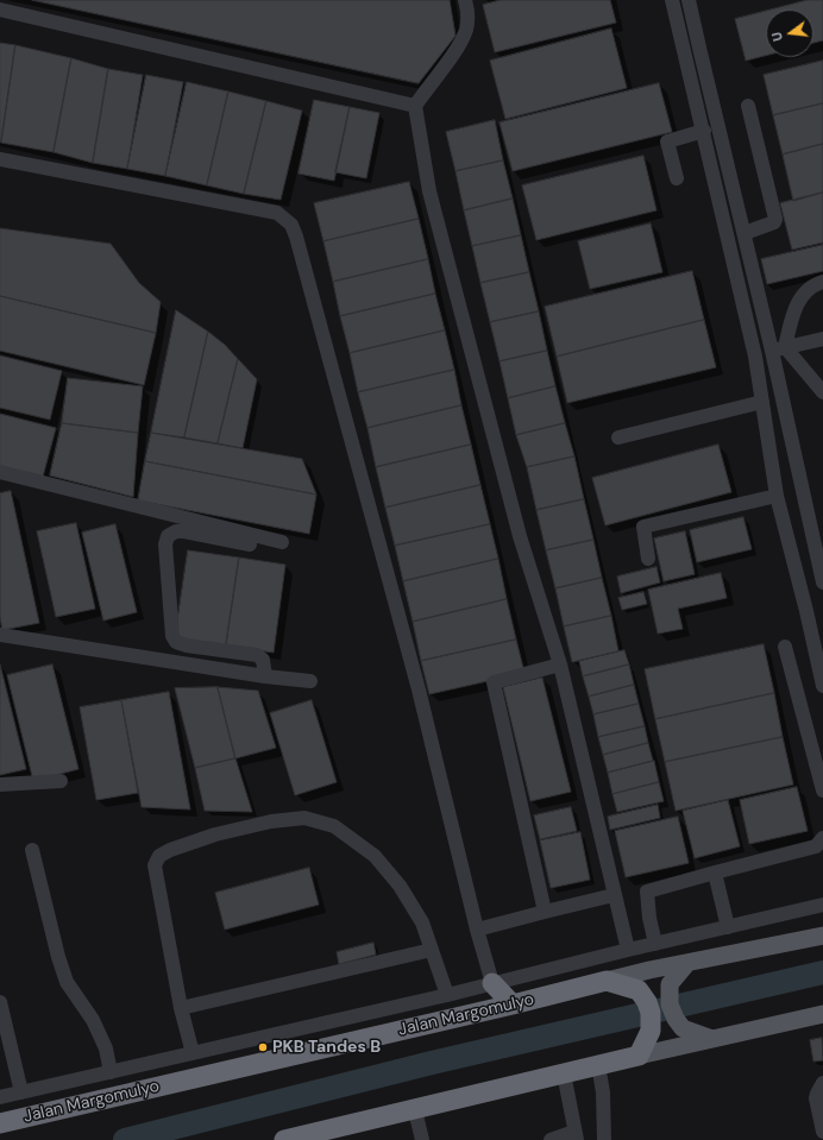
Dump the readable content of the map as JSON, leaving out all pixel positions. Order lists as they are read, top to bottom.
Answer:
{
  "streets": {
    "highway": ["Jalan Margomulyo"]
  },
  "places": ["PKB Tandes B"],
  "north": "left"
}
